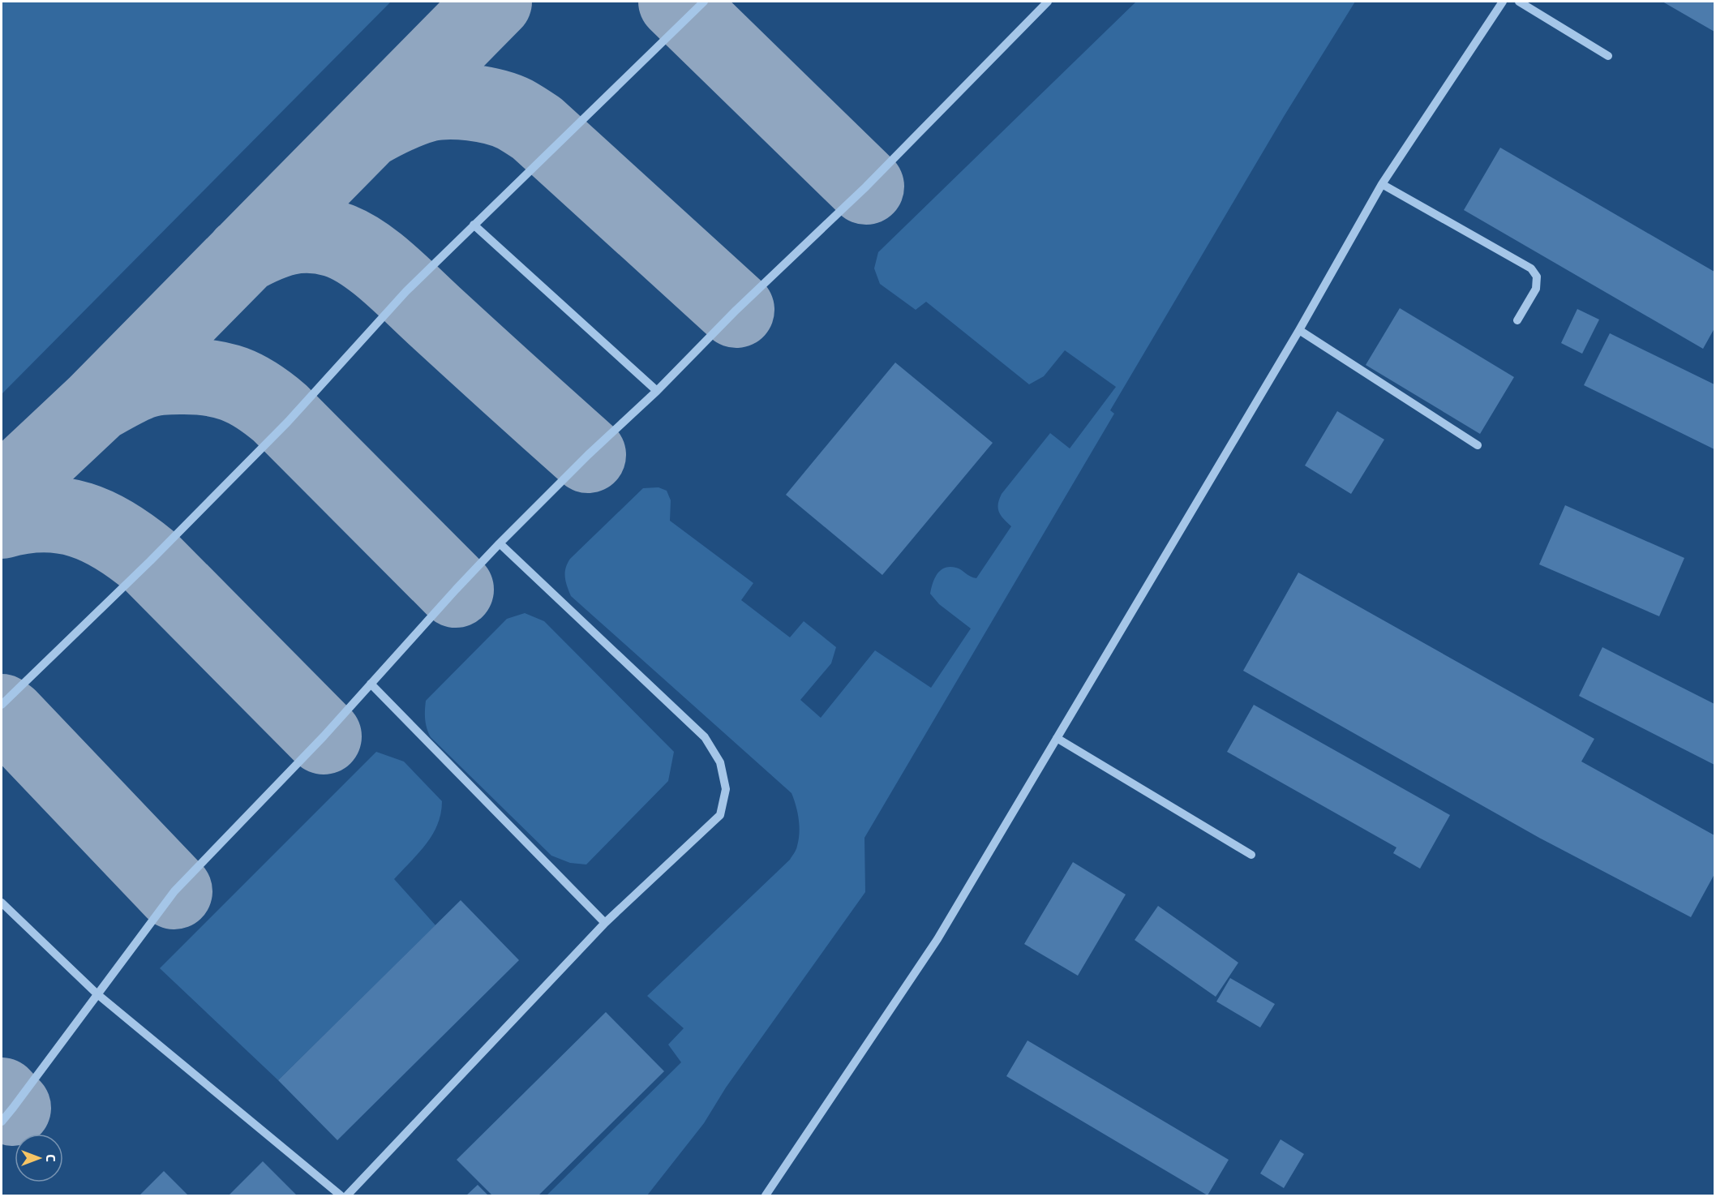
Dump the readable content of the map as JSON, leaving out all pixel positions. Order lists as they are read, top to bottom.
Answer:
{
  "north": "right"
}
